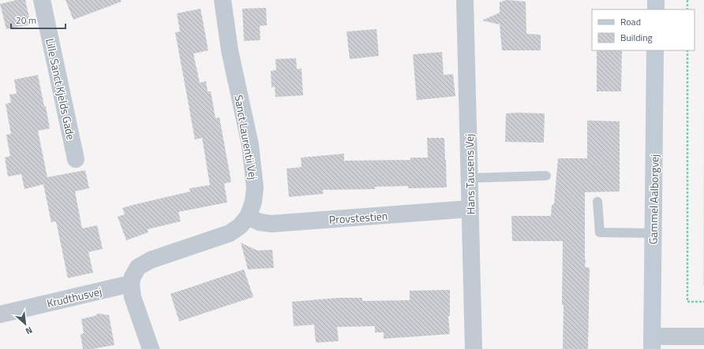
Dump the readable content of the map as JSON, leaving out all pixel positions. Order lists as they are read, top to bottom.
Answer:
{
  "streets": {
    "street": [
      "Lille Sanct Kjelds Gade",
      "Sanct Laurentii Vej",
      "Hans Tausens Vej",
      "Gammel Aalborgvej",
      "Provstestien",
      "Krudthusvej"
    ]
  },
  "crossings": [
    ["Sanct Laurentii Vej", "Provstestien"],
    ["Sanct Laurentii Vej", "Krudthusvej"],
    ["Hans Tausens Vej", "Provstestien"]
  ],
  "legend": ["Road", "Building"],
  "scale_bar": "20 m",
  "north": "bottom right"
}
